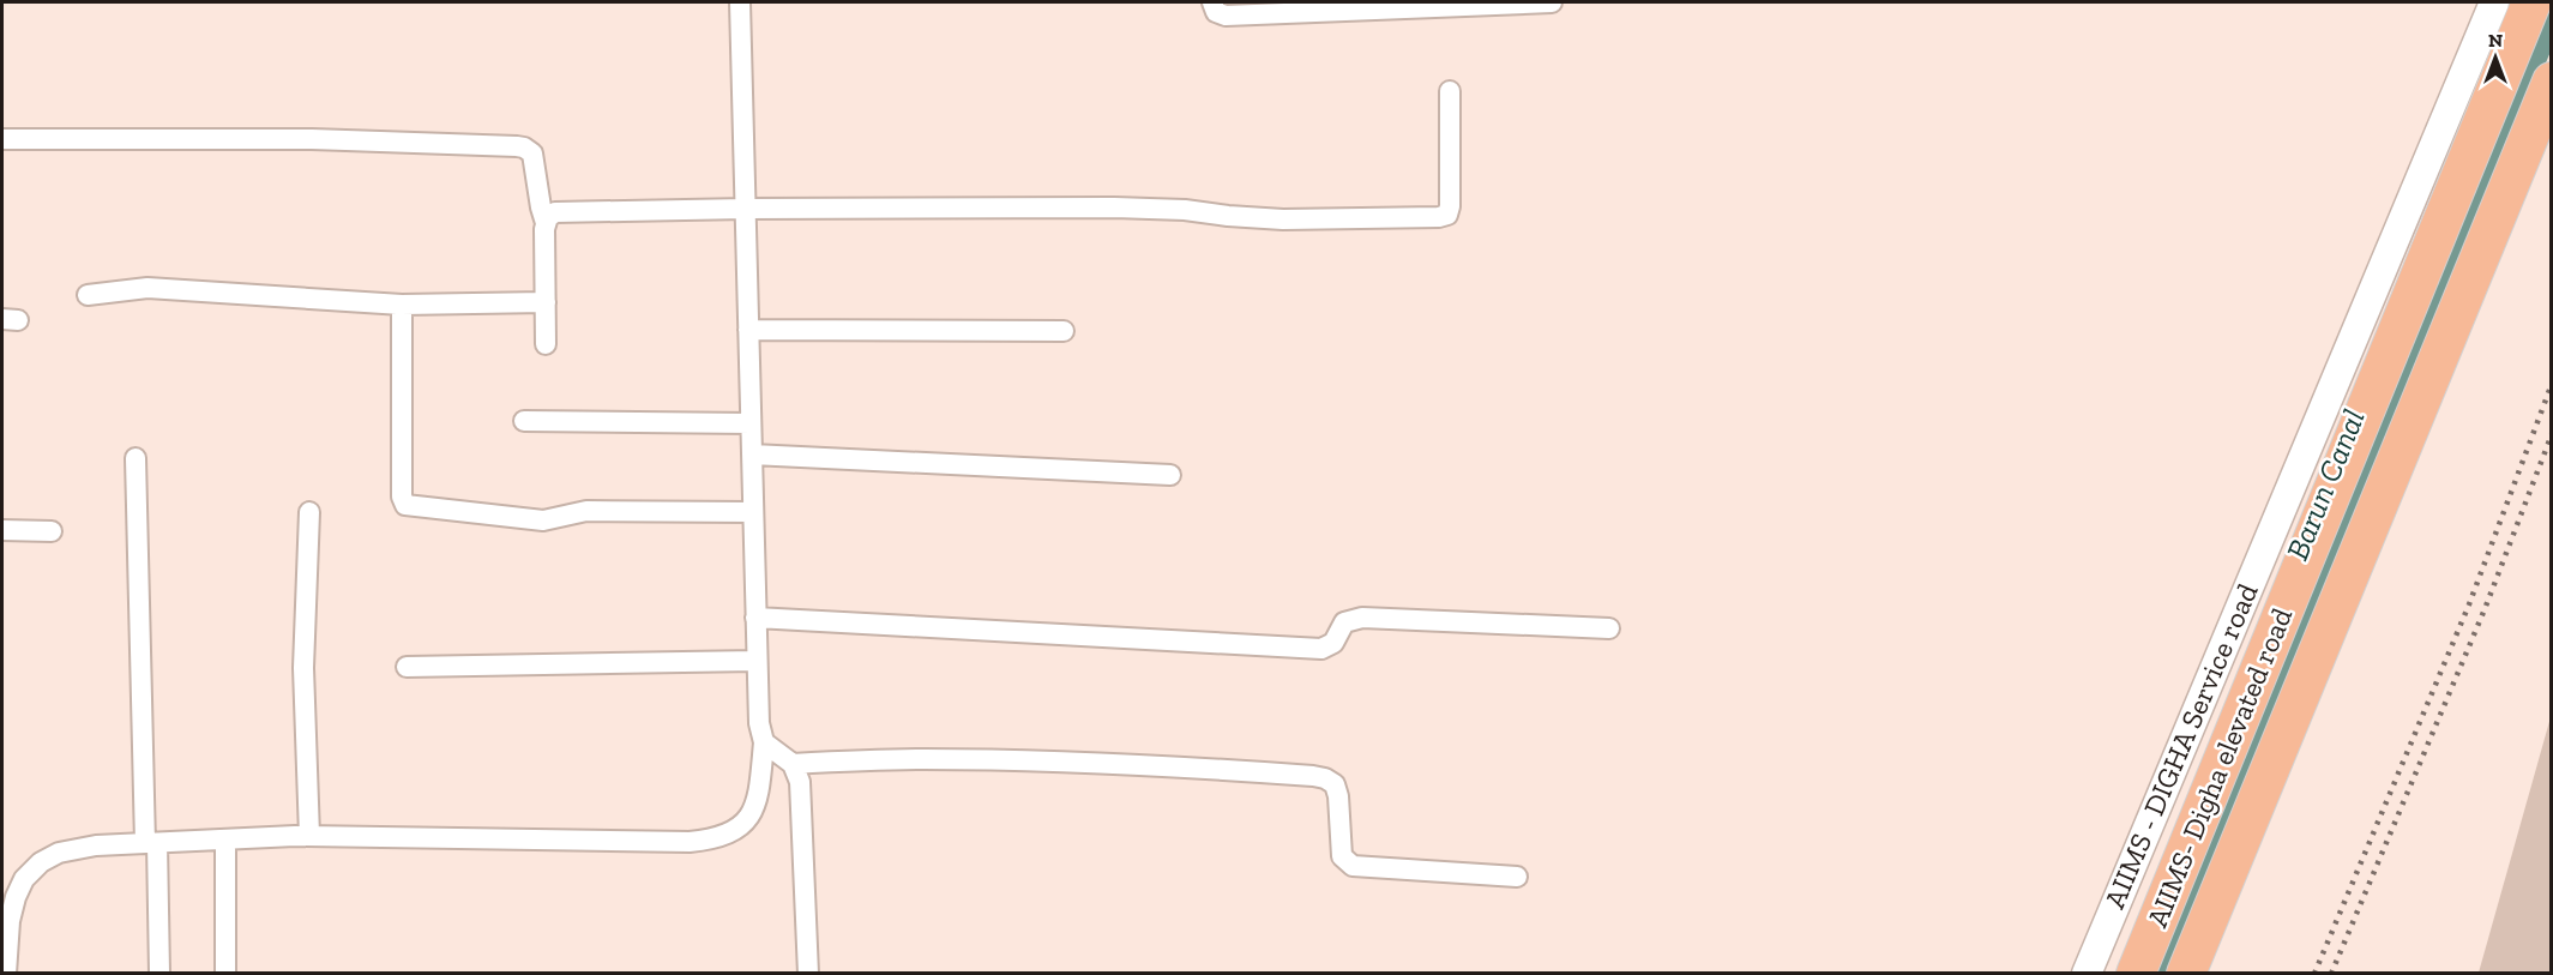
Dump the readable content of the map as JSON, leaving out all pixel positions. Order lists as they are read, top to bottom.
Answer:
{
  "streets": {
    "highway": ["AIIMS- Digha elevated road"],
    "main road": ["AIIMS - DIGHA Service road"]
  },
  "water": ["Barun Canal"],
  "north": "top"
}
